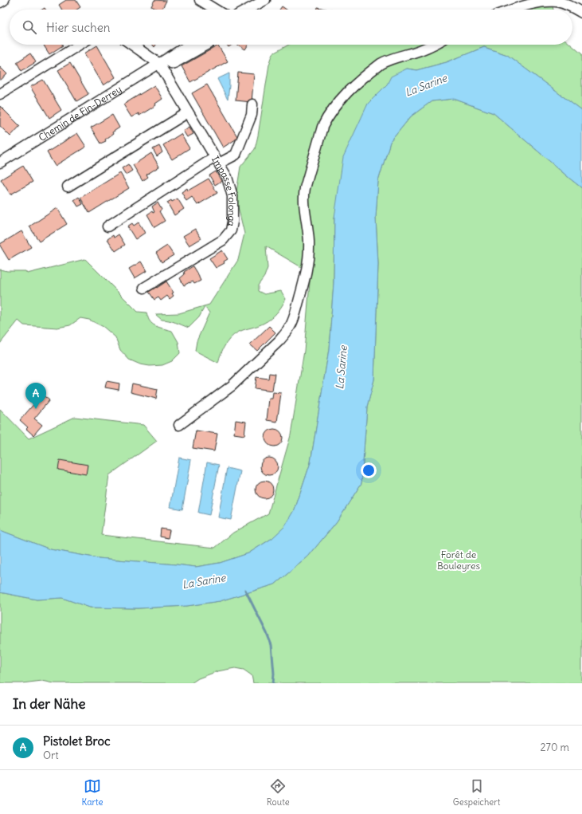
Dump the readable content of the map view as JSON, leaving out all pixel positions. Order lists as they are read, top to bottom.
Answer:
{
  "streets": {
    "street": ["Chemin de Fin-Derrey", "Impasse Folonga"]
  },
  "crossings": [
    ["Chemin de Fin-Derrey", "Impasse Folonga"]
  ],
  "water": ["La Sarine"],
  "parks": ["Forêt de Bouleyres"],
  "page": {
    "search": "Hier suchen",
    "pins": "A",
    "heading": "In der Nähe",
    "list": [
      {
        "mark": "A",
        "name": "Pistolet Broc",
        "note": "Ort",
        "value": "270 m"
      }
    ],
    "nav": ["Karte", "Route", "Gespeichert"]
  }
}
